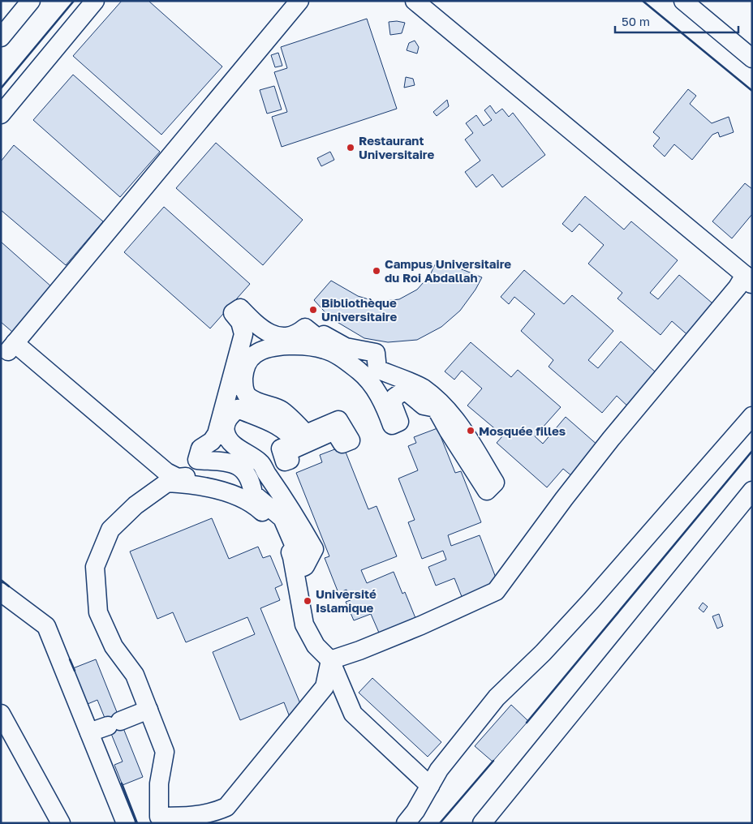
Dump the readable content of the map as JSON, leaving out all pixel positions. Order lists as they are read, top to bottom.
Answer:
{
  "places": [
    "Restaurant Universitaire",
    "Campus Universitaire du Roi Abdallah",
    "Bibliothèque Universitaire",
    "Mosquée filles",
    "Université Islamique"
  ],
  "scale_bar": "50 m"
}
